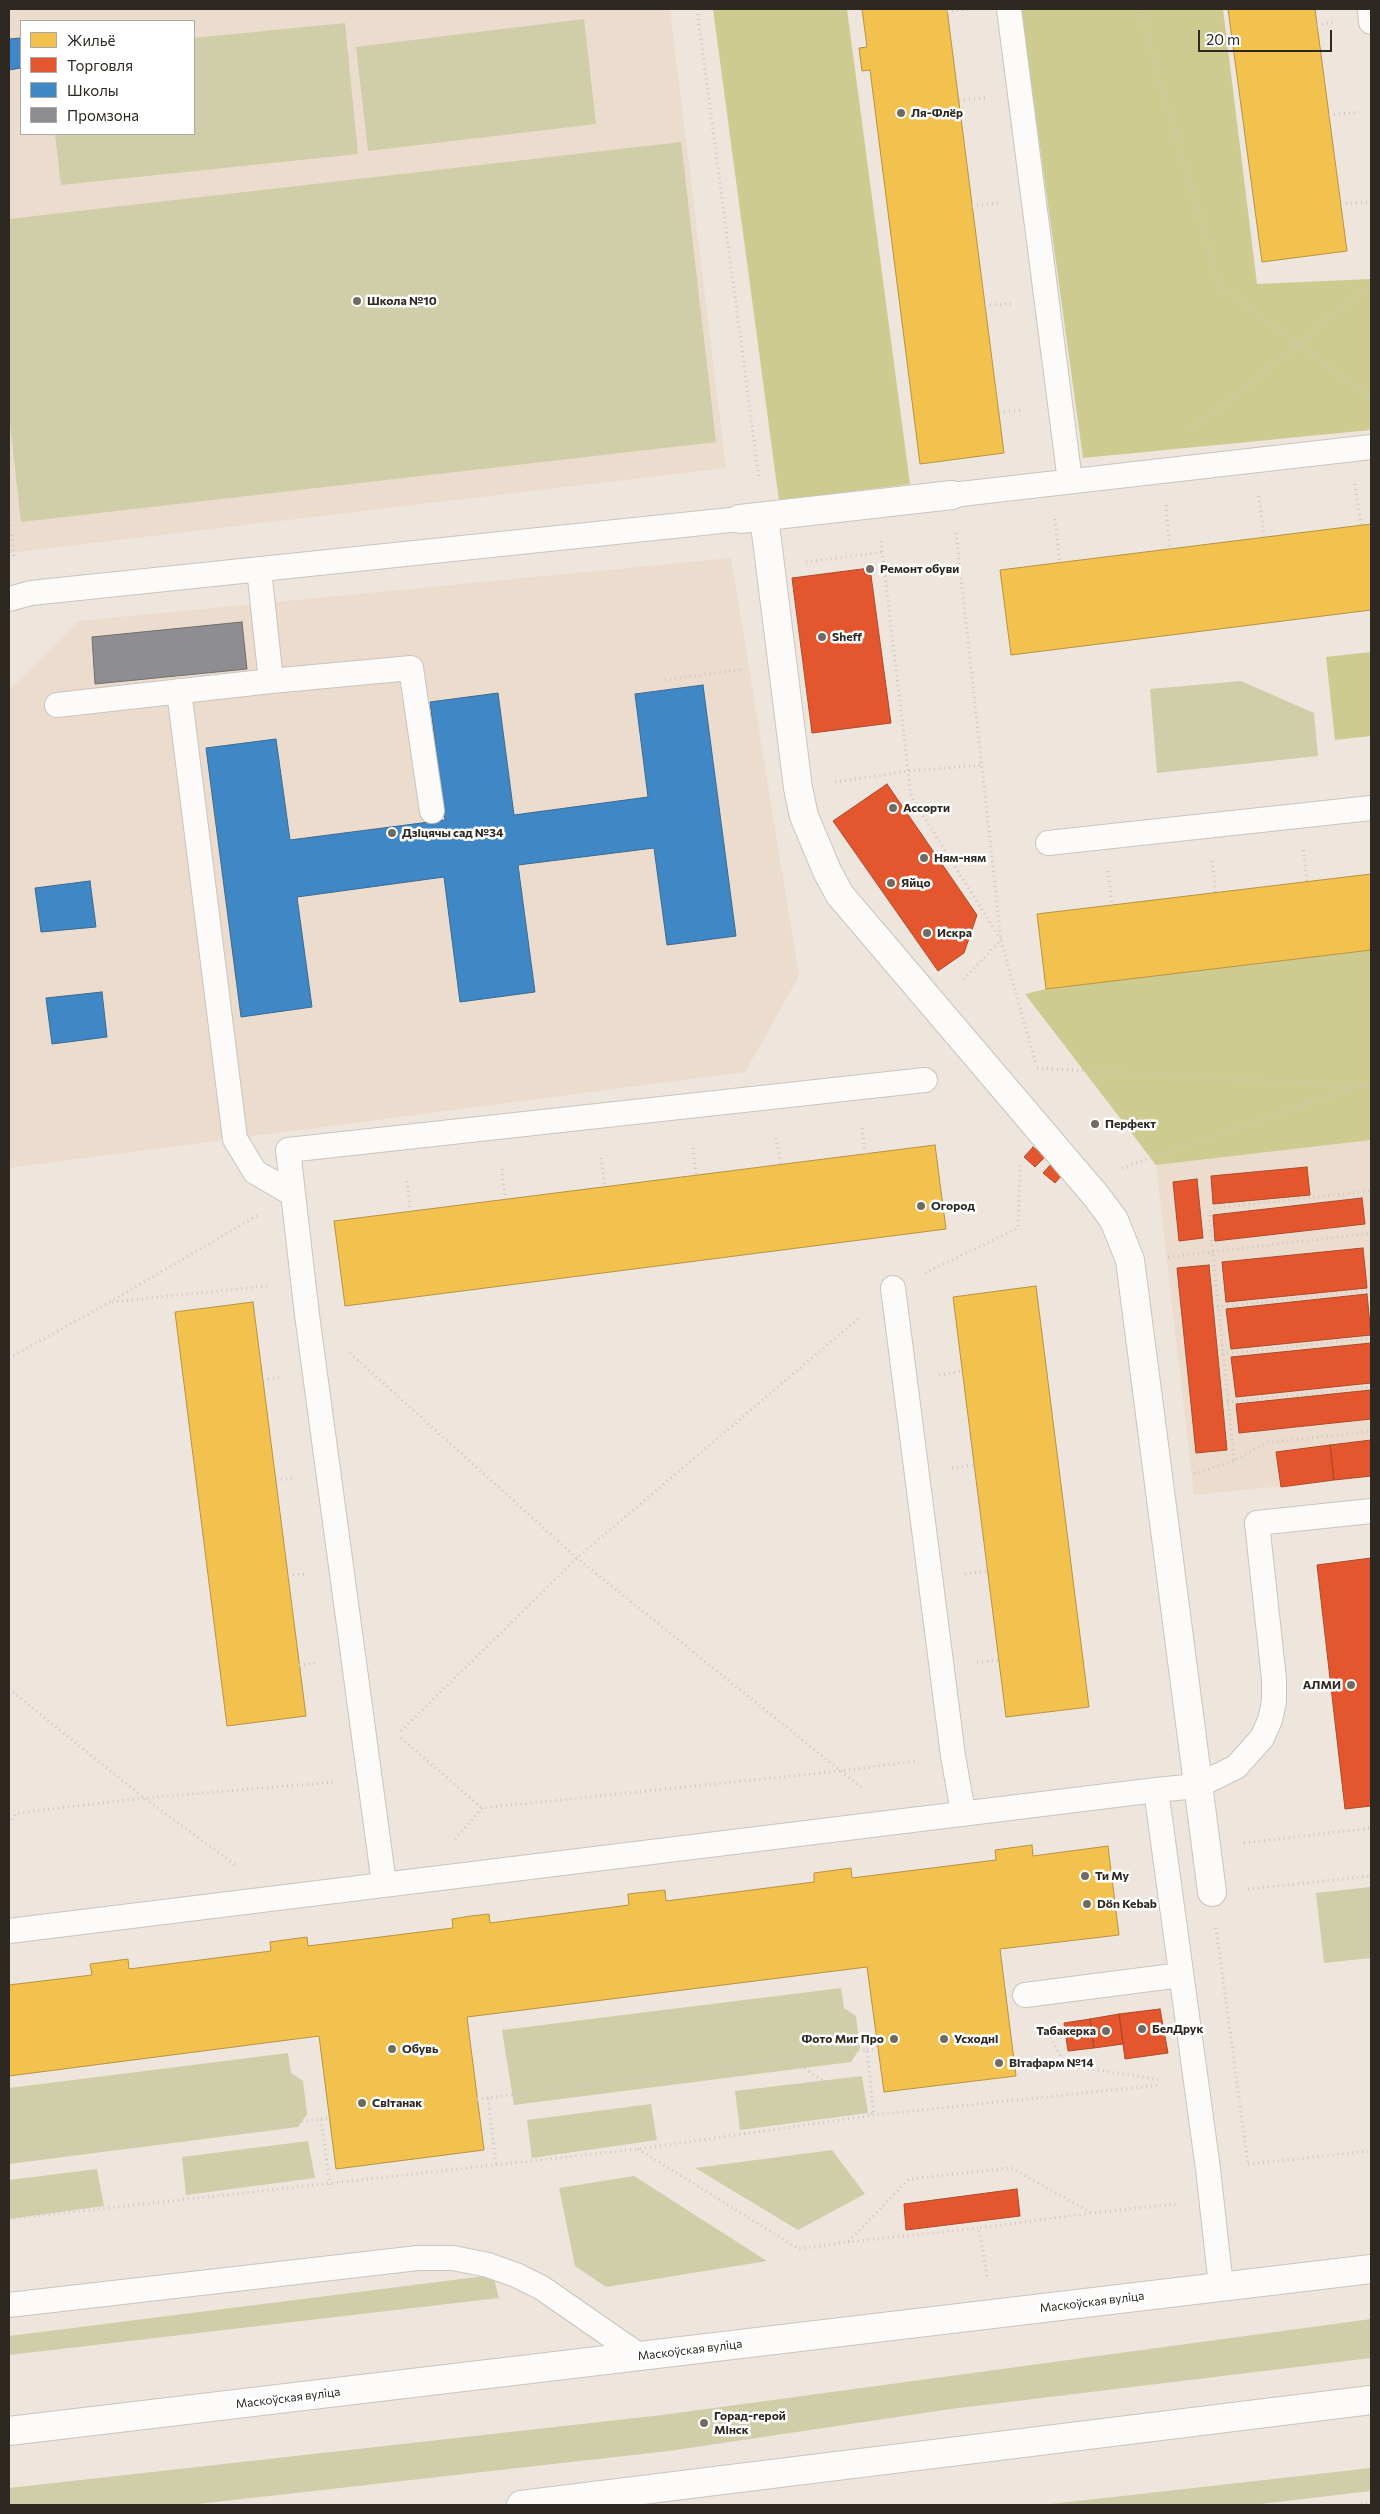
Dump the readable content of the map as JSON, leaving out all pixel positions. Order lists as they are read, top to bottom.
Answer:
{
  "streets": {
    "main road": ["Маскоўская вуліца"]
  },
  "places": [
    "Ля-Флёр",
    "Школа №10",
    "Ремонт обуви",
    "Sheff",
    "Ассорти",
    "Дзіцячы сад №34",
    "Ням-ням",
    "Яйцо",
    "Искра",
    "Перфект",
    "Огород",
    "АЛМИ",
    "Ти Му",
    "Dön Kebab",
    "БелДрук",
    "Табакерка",
    "Фото Миг Про",
    "Усходні",
    "Обувь",
    "Вітафарм №14",
    "Світанак",
    "Горад-герой Мінск"
  ],
  "legend": [
    "Жильё",
    "Торговля",
    "Школы",
    "Промзона"
  ],
  "scale_bar": "20 m"
}
